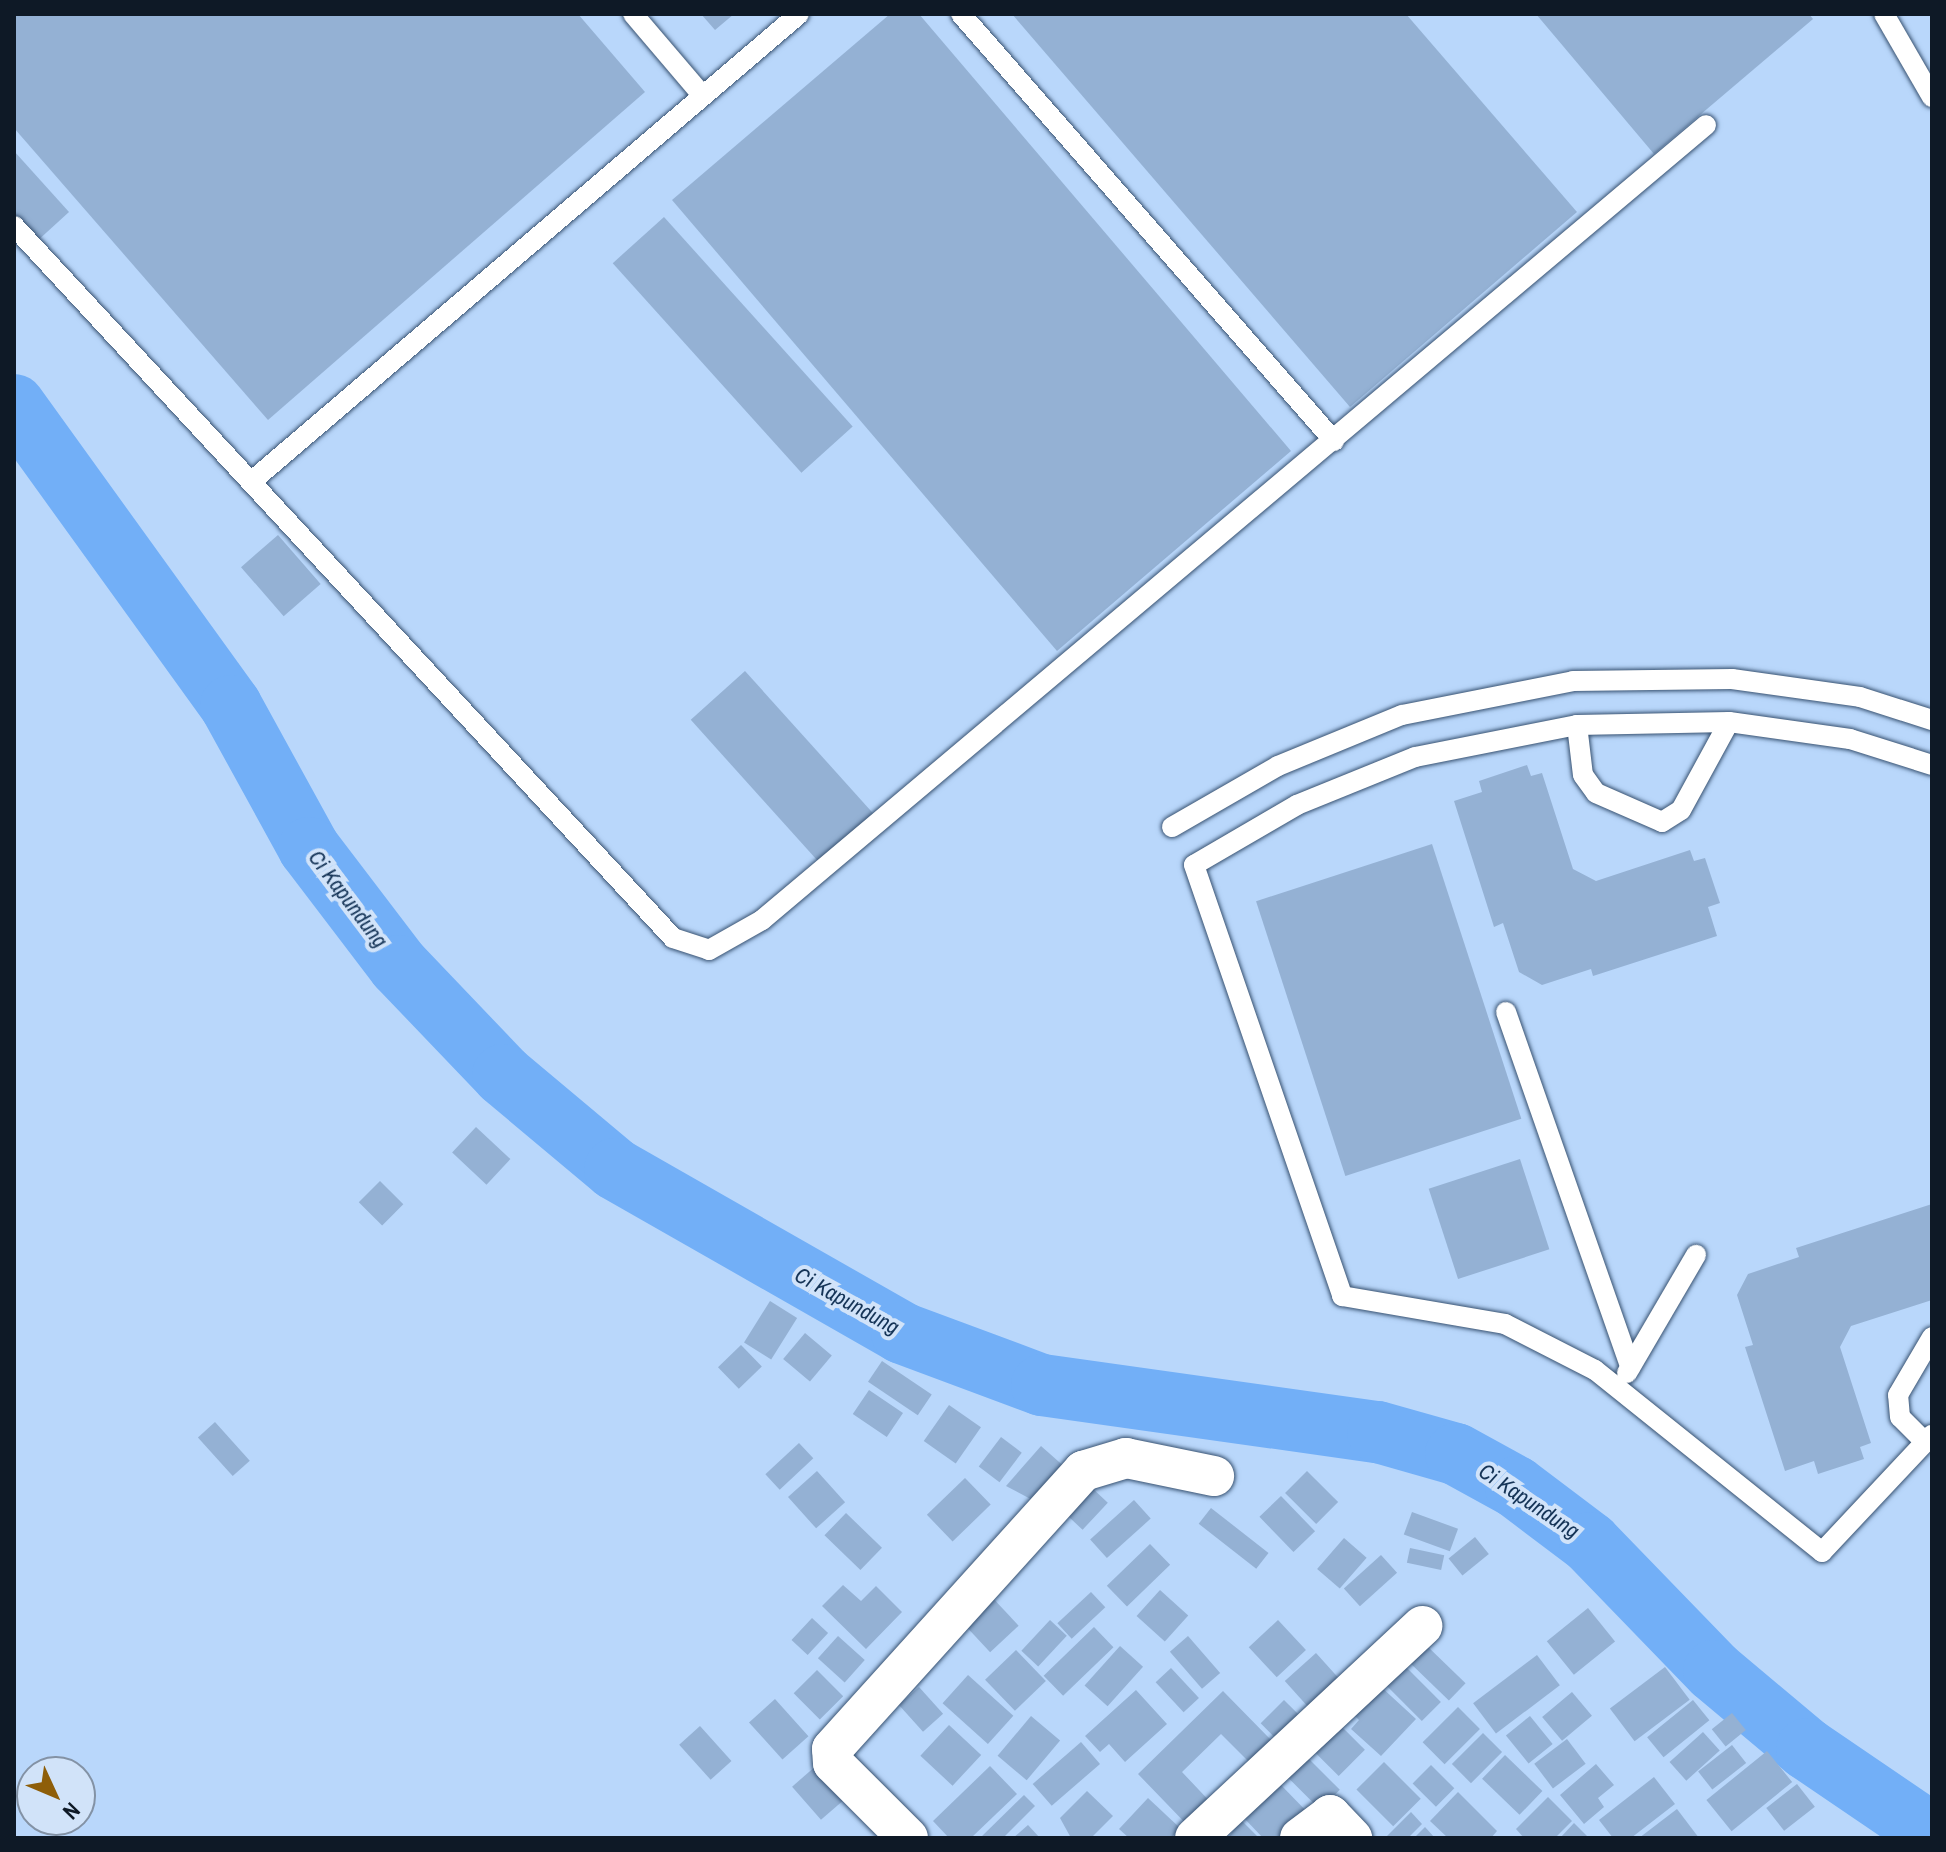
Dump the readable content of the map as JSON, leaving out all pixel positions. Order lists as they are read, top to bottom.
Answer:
{
  "water": ["Ci Kapundung"],
  "north": "bottom right"
}
